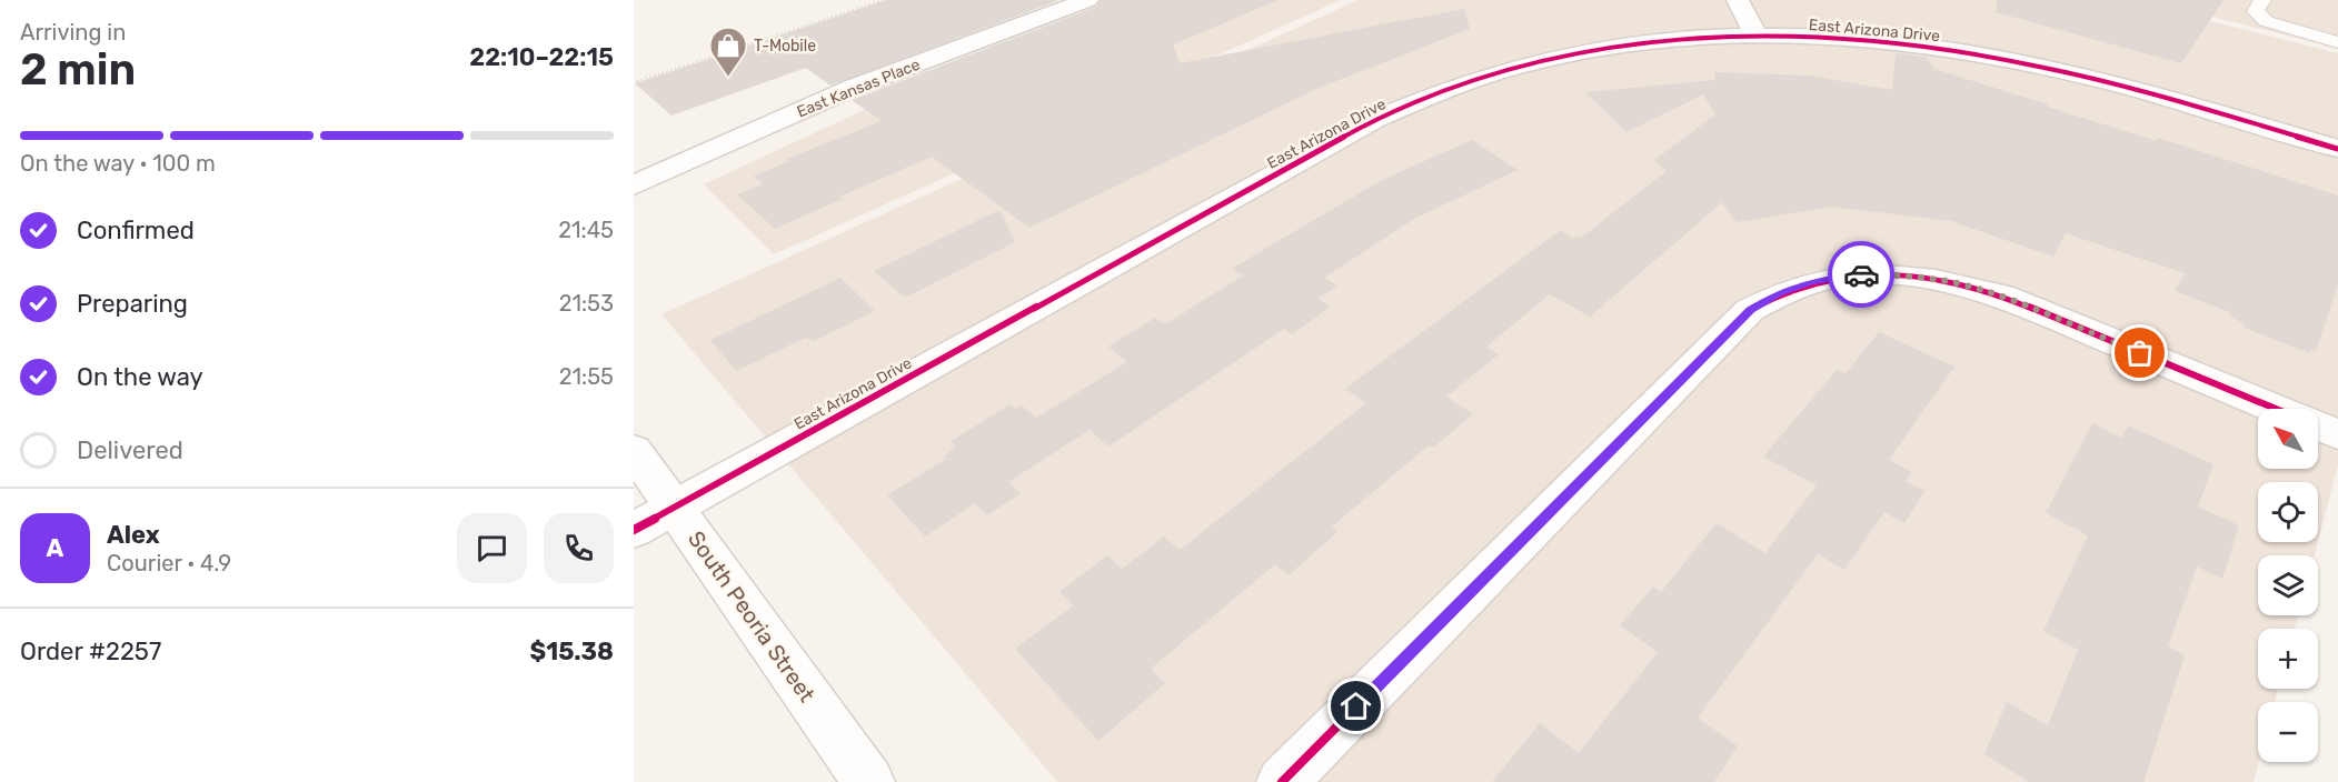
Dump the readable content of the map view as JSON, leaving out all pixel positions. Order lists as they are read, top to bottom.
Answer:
{
  "streets": {
    "street": ["East Arizona Drive", "East Kansas Place", "South Peoria Street"]
  },
  "crossings": [
    ["East Arizona Drive", "South Peoria Street"]
  ],
  "places": {
    "shop": ["T-Mobile"]
  },
  "north": "top left",
  "page": {
    "heading": ["2 min", "Arriving in", "22:10–22:15"],
    "panel": [
      "Alex",
      "Courier · 4.9",
      "Order #2257",
      "$15.38"
    ],
    "bar": "On the way · 100 m",
    "list": [
      ["Confirmed", "21:45"],
      ["Preparing", "21:53"],
      ["On the way", "21:55"],
      "Delivered"
    ],
    "map_buttons": ["+", "−"],
    "round": "A"
  }
}
